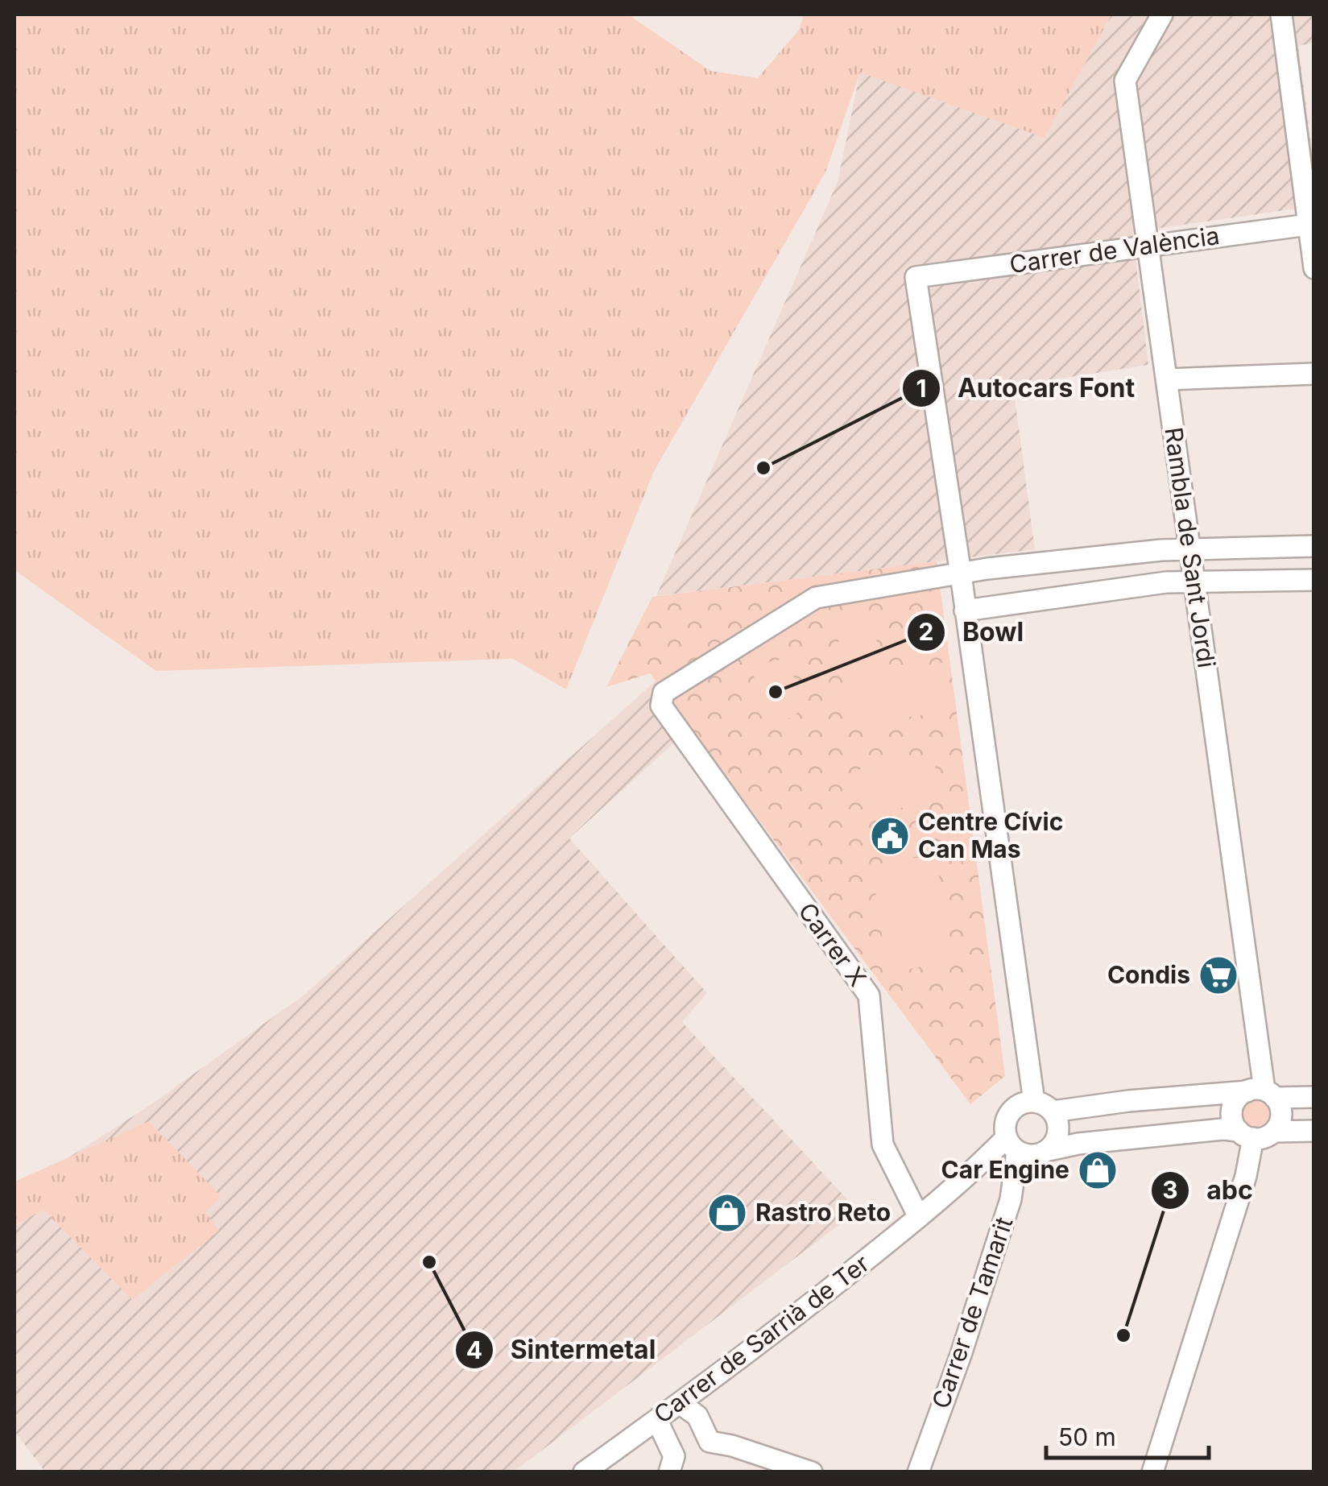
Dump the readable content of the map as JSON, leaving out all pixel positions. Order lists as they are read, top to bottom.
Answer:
{
  "streets": {
    "street": [
      "Carrer de València",
      "Rambla de Sant Jordi",
      "Carrer X",
      "Carrer de Tamarit",
      "Carrer de Sarrià de Ter"
    ]
  },
  "crossings": [
    ["Carrer de València", "Rambla de Sant Jordi"],
    ["Carrer de València", "Carrer X"],
    ["Carrer X", "Carrer de Sarrià de Ter"],
    ["Carrer de Tamarit", "Carrer de Sarrià de Ter"]
  ],
  "places": {
    "other": [
      "Autocars Font",
      "Bowl",
      "Sintermetal",
      "abc"
    ],
    "public building": ["Centre Cívic Can Mas"],
    "supermarket": ["Condis"],
    "shop": ["Car Engine", "Rastro Reto"]
  },
  "scale_bar": "50 m"
}
